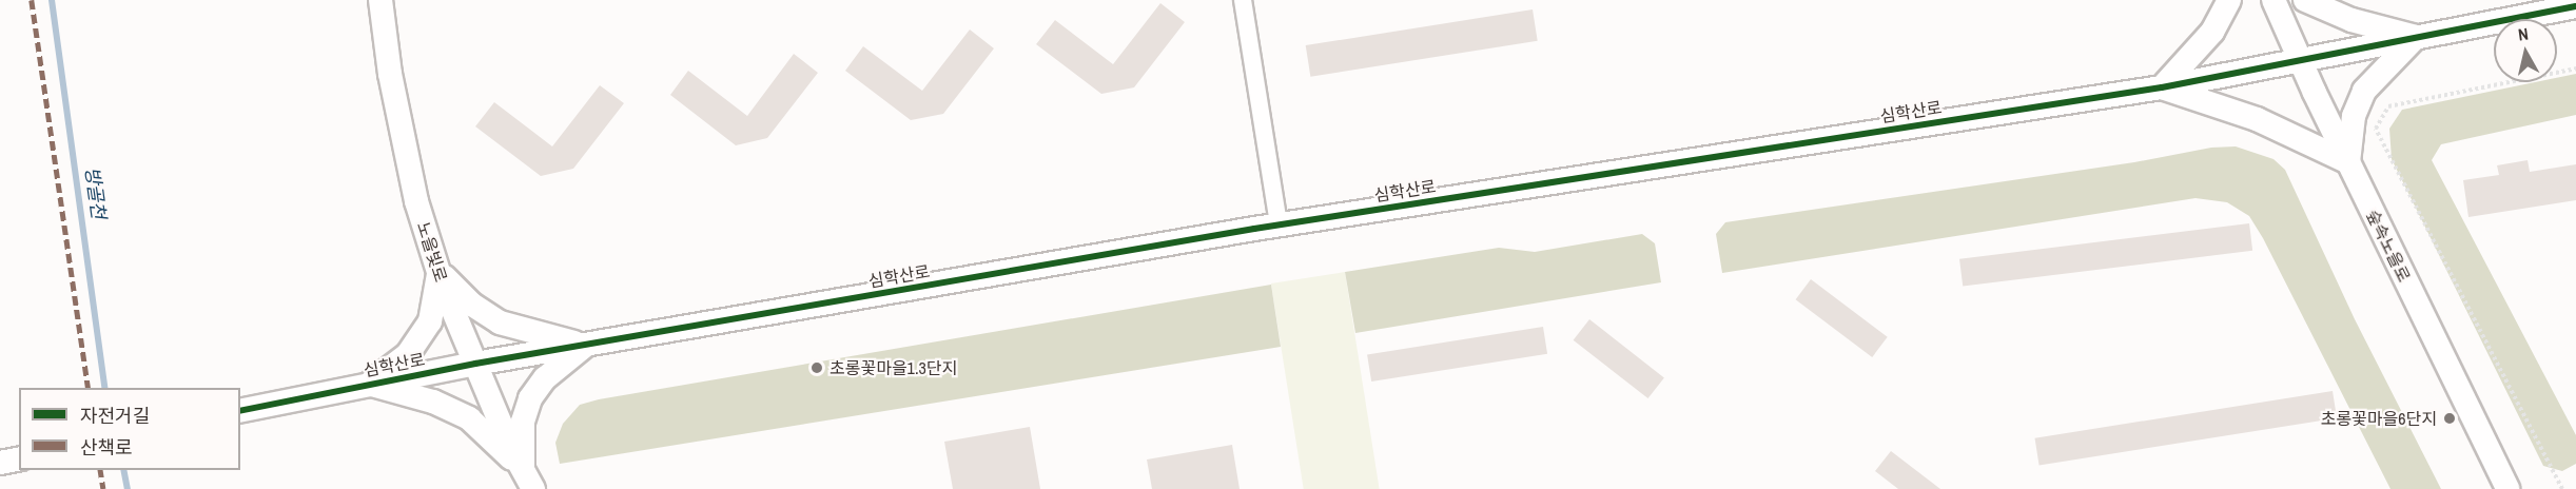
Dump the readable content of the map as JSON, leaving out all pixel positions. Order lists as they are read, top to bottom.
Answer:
{
  "streets": {
    "street": ["심학산로", "숲속노을로", "노을빛로"]
  },
  "crossings": [
    ["심학산로", "숲속노을로"],
    ["심학산로", "노을빛로"]
  ],
  "water": ["방골천"],
  "places": ["초롱꽃마을1.3단지", "초롱꽃마을6단지"],
  "legend": ["자전거길", "산책로"],
  "north": "top"
}
